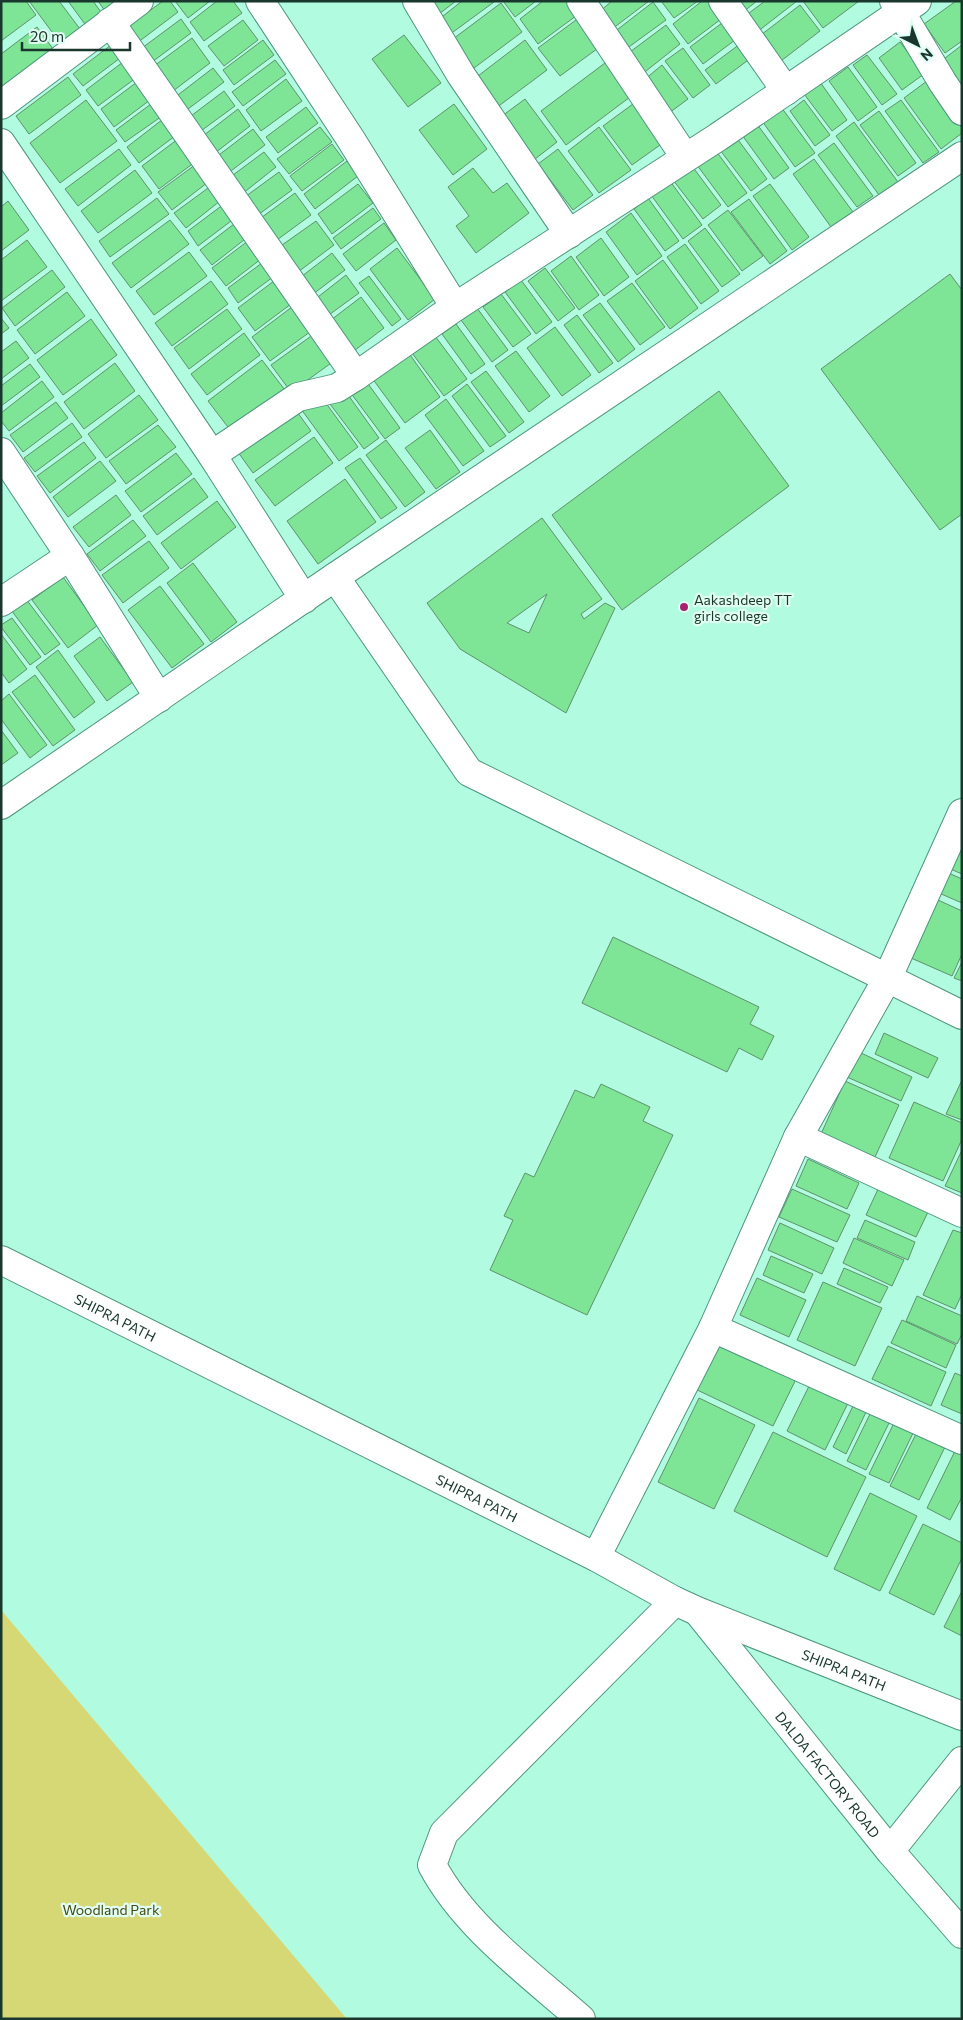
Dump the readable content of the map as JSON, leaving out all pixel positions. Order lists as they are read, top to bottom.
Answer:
{
  "streets": {
    "street": ["SHIPRA PATH", "DALDA FACTORY ROAD"]
  },
  "crossings": [
    ["SHIPRA PATH", "DALDA FACTORY ROAD"]
  ],
  "parks": ["Woodland Park"],
  "places": ["Aakashdeep TT girls college"],
  "scale_bar": "20 m",
  "north": "bottom right"
}
